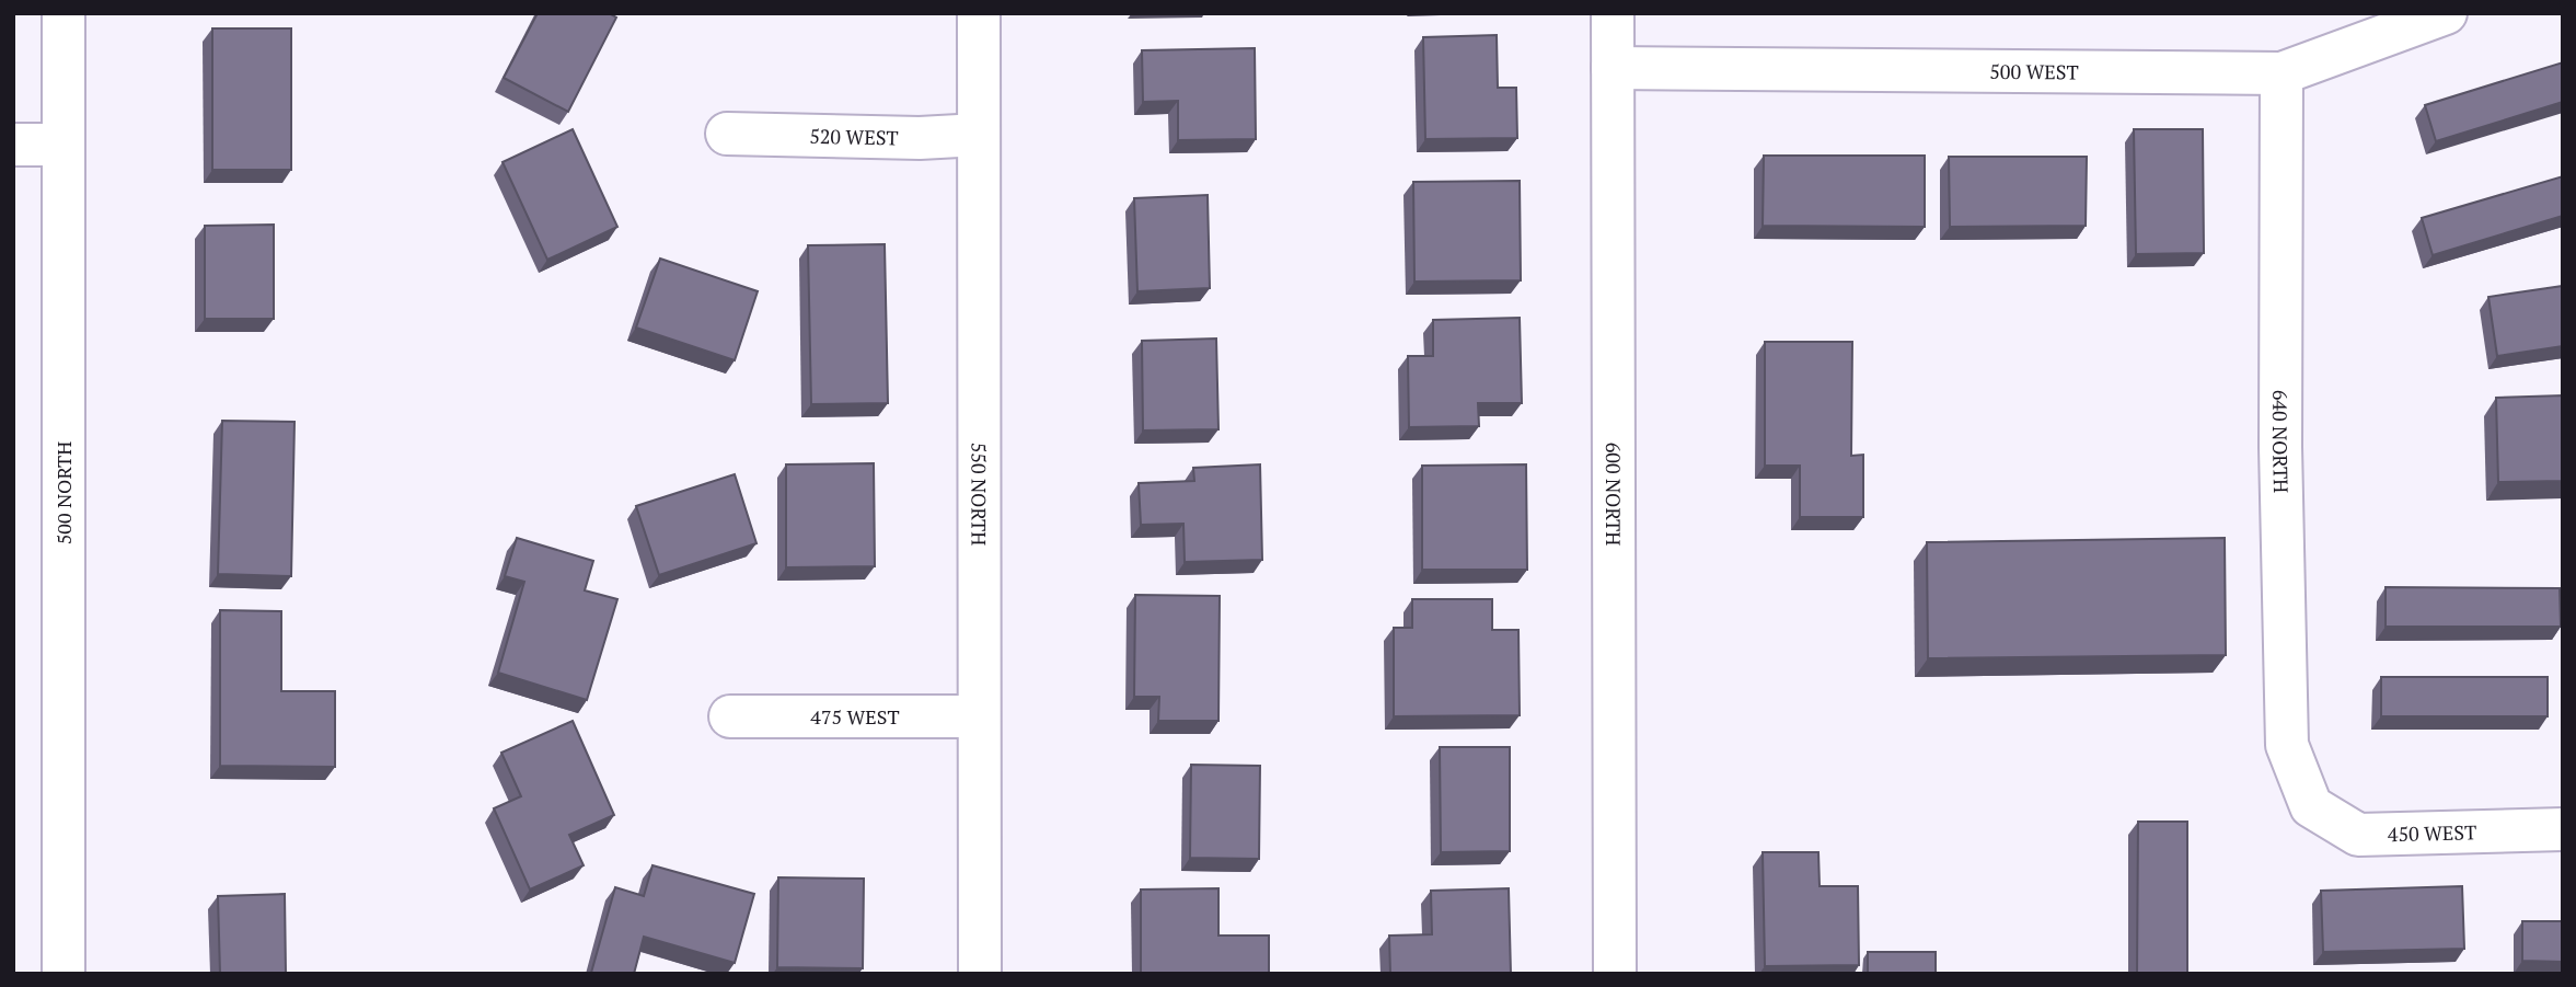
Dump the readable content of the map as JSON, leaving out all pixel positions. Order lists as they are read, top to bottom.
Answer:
{
  "streets": {
    "street": [
      "500 WEST",
      "520 WEST",
      "640 NORTH",
      "500 NORTH",
      "550 NORTH",
      "600 NORTH",
      "475 WEST",
      "450 WEST"
    ]
  },
  "crossings": [
    ["500 WEST", "640 NORTH"],
    ["500 WEST", "600 NORTH"],
    ["520 WEST", "550 NORTH"],
    ["640 NORTH", "450 WEST"],
    ["550 NORTH", "475 WEST"]
  ]
}
